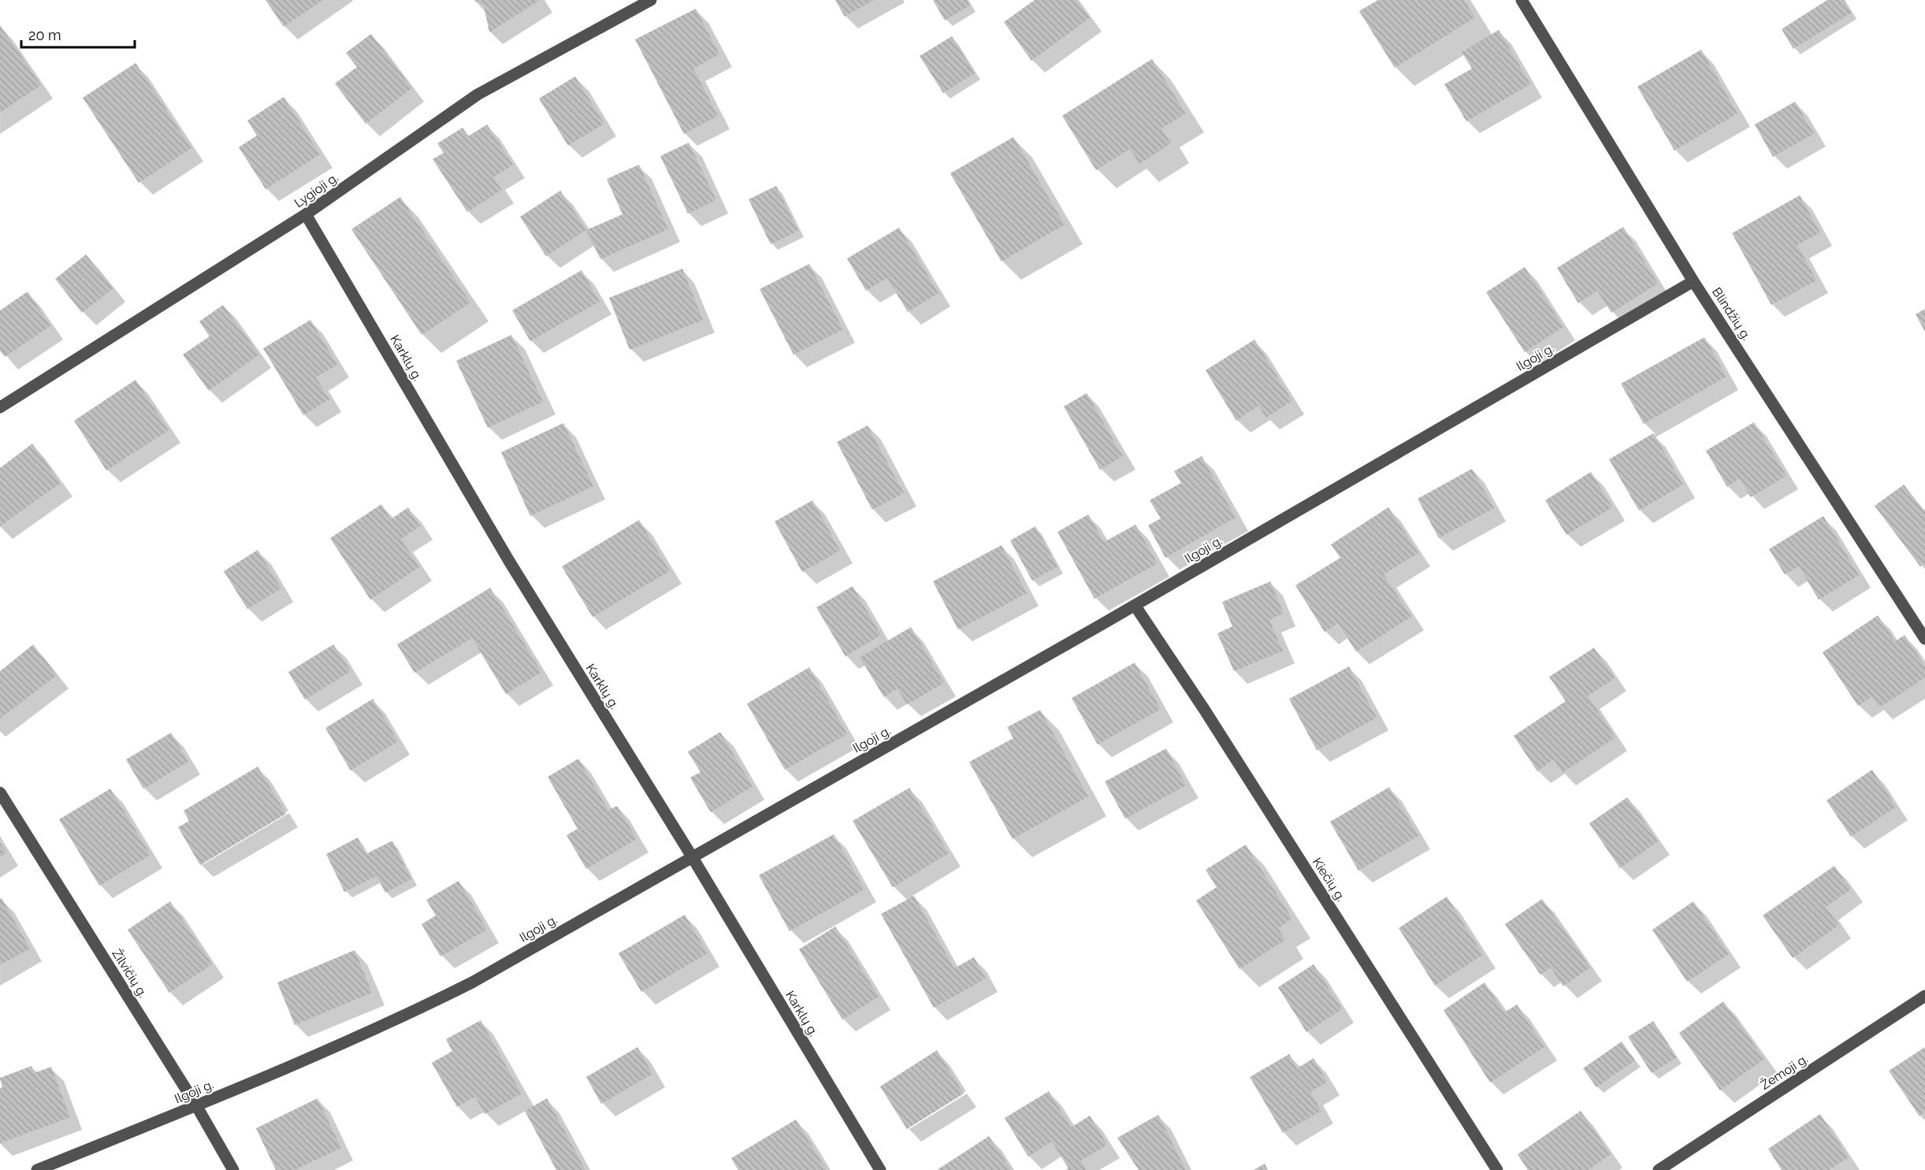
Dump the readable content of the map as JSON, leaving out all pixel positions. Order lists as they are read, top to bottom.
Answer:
{
  "streets": {
    "street": [
      "Lygioji g.",
      "Blindžių g.",
      "Ilgoji g.",
      "Karklų g.",
      "Kiečių g.",
      "Žilvičių g.",
      "Žemoji g."
    ]
  },
  "crossings": [
    ["Lygioji g.", "Karklų g."],
    ["Blindžių g.", "Ilgoji g."],
    ["Ilgoji g.", "Karklų g."],
    ["Ilgoji g.", "Kiečių g."],
    ["Ilgoji g.", "Žilvičių g."]
  ],
  "scale_bar": "20 m"
}
